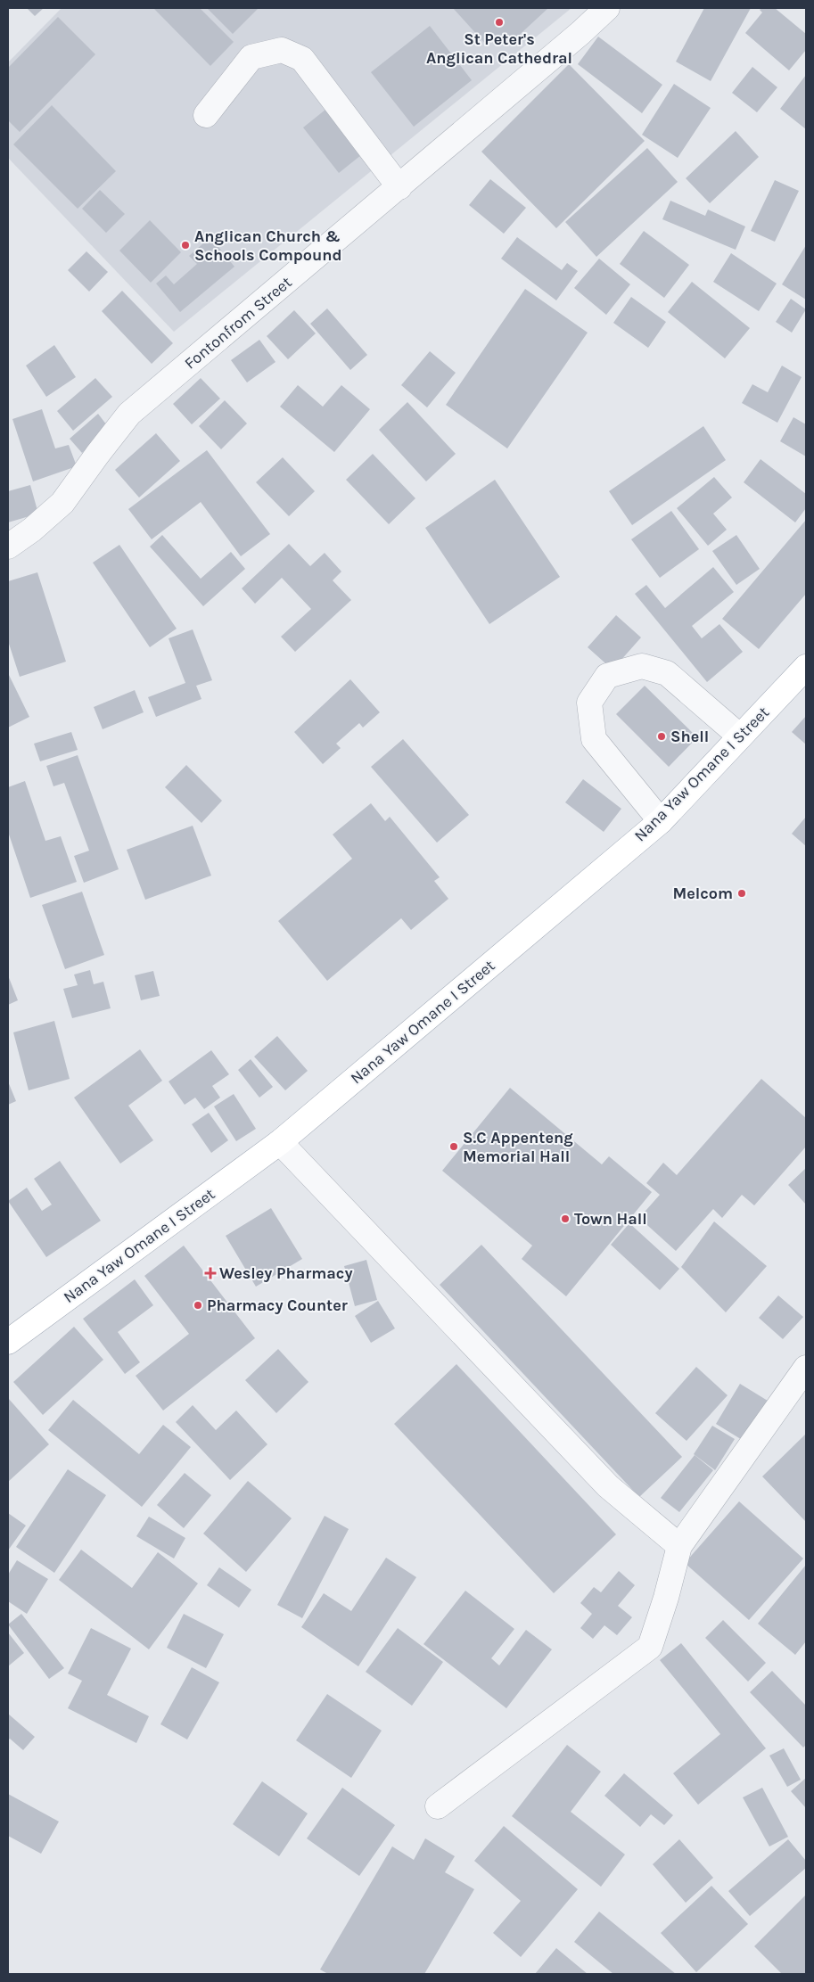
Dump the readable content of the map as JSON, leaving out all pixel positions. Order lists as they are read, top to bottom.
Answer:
{
  "streets": {
    "main road": ["Nana Yaw Omane I Street"],
    "street": ["Fontonfrom Street"]
  },
  "places": {
    "other": [
      "St Peter's Anglican Cathedral",
      "Anglican Church & Schools Compound",
      "Shell",
      "Melcom",
      "S.C Appenteng Memorial Hall",
      "Town Hall",
      "Pharmacy Counter"
    ],
    "health": ["Wesley Pharmacy"]
  }
}
